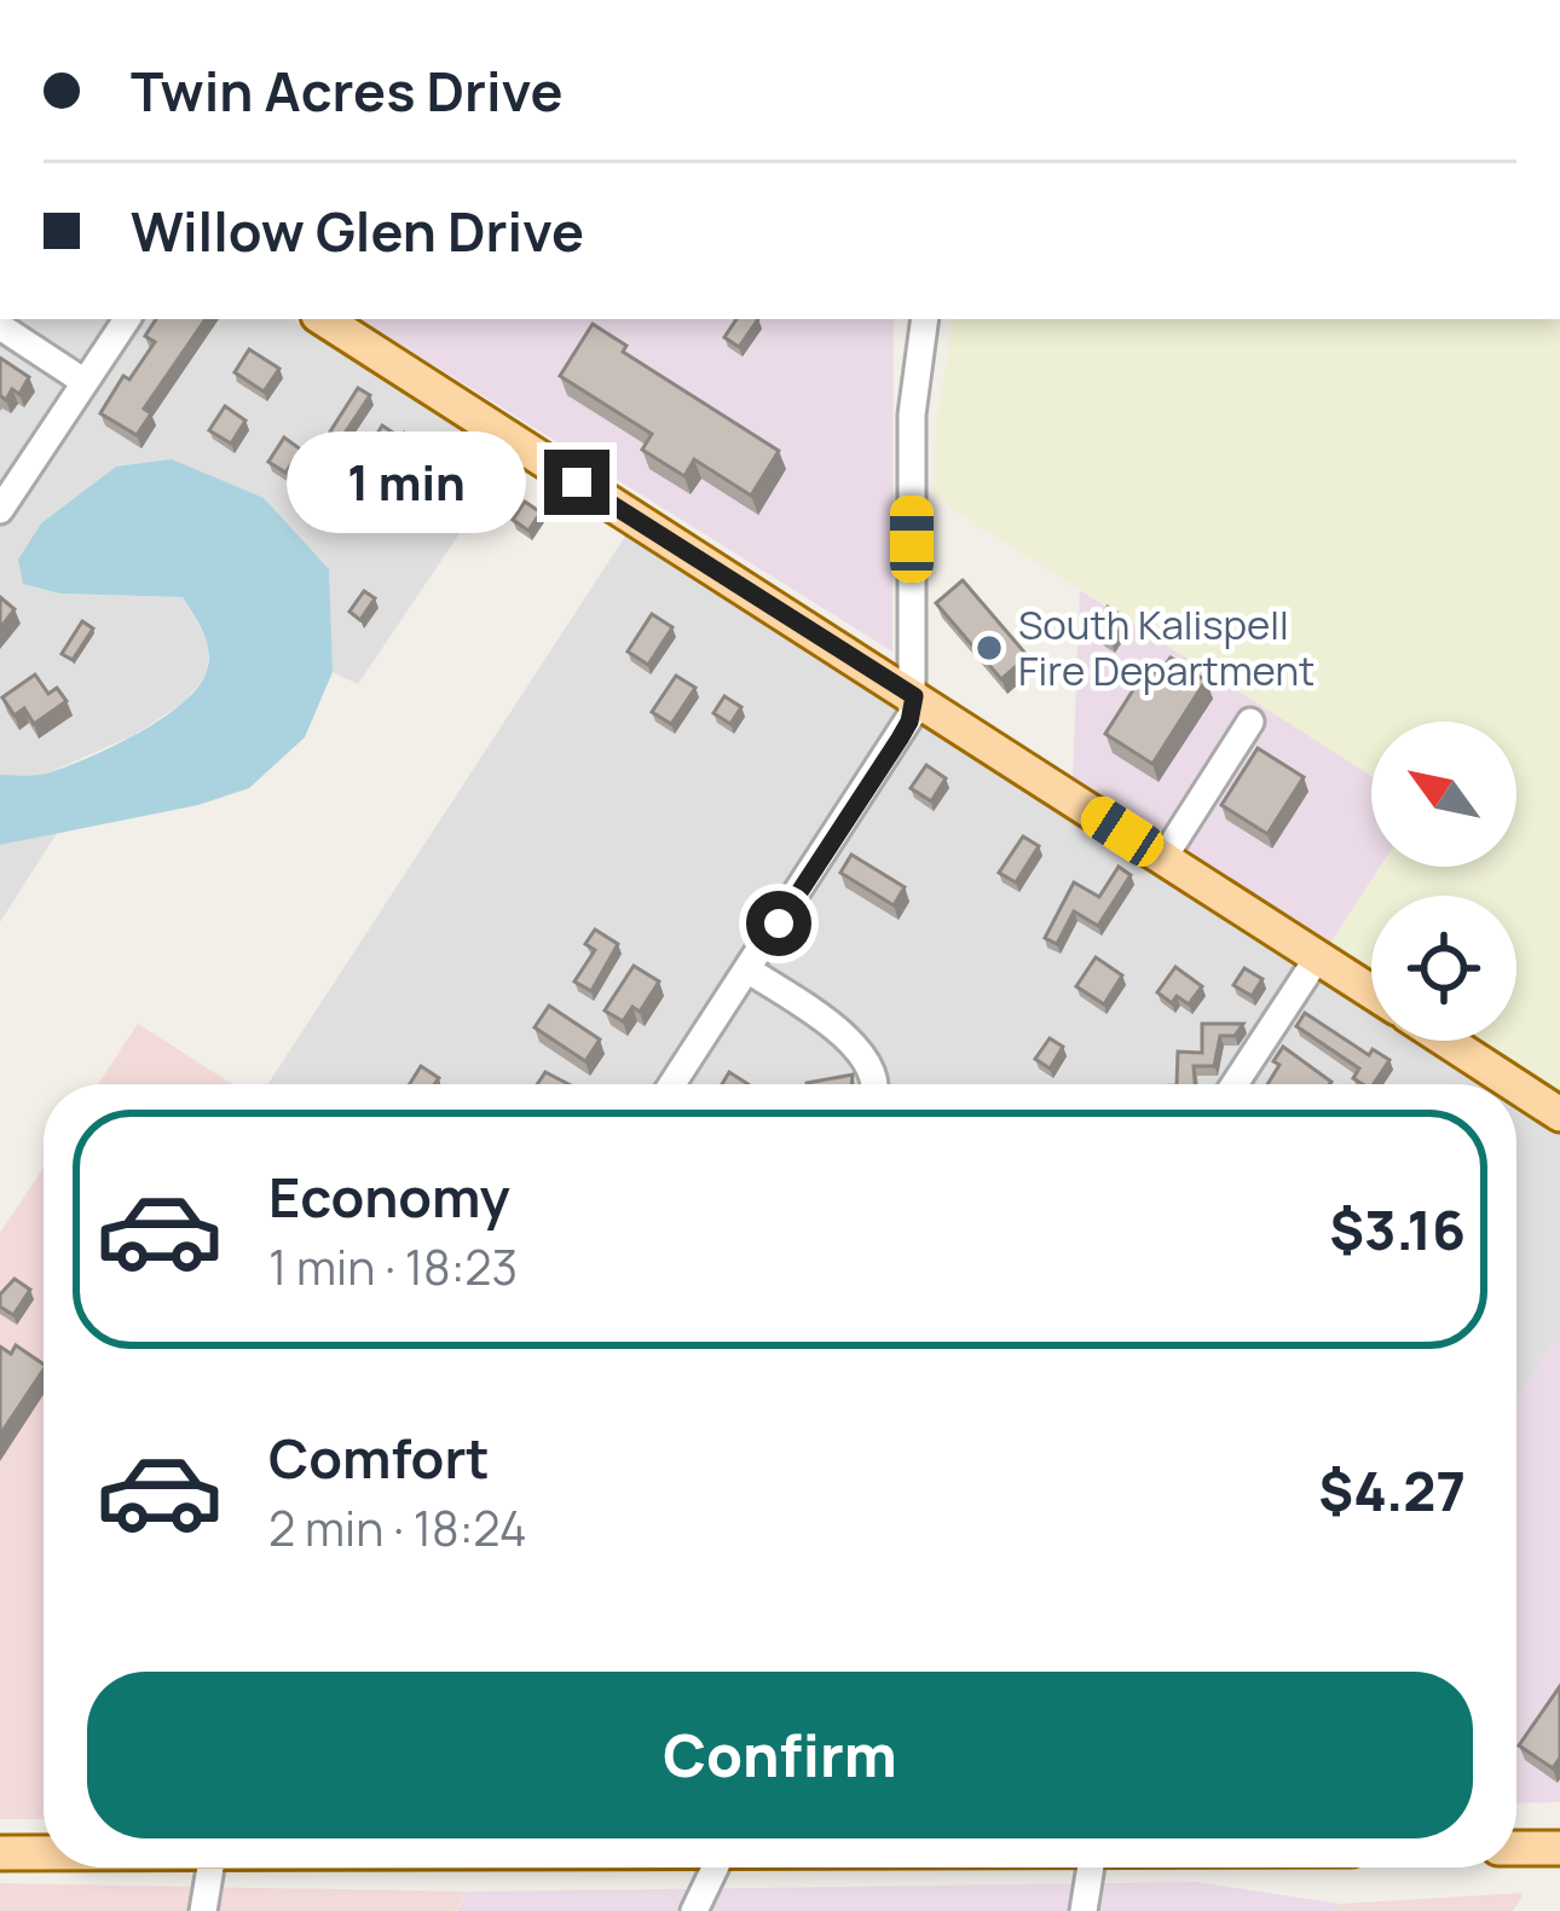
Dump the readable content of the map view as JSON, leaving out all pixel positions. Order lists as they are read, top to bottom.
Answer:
{
  "places": ["South Kalispell Fire Department"],
  "north": "top left",
  "page": {
    "banner": ["Twin Acres Drive", "Willow Glen Drive"],
    "bubble": "1 min",
    "list": [
      {
        "name": "Economy",
        "note": "1 min · 18:23",
        "value": "$3.16"
      },
      {
        "name": "Comfort",
        "note": "2 min · 18:24",
        "value": "$4.27"
      }
    ],
    "buttons": "Confirm"
  }
}
